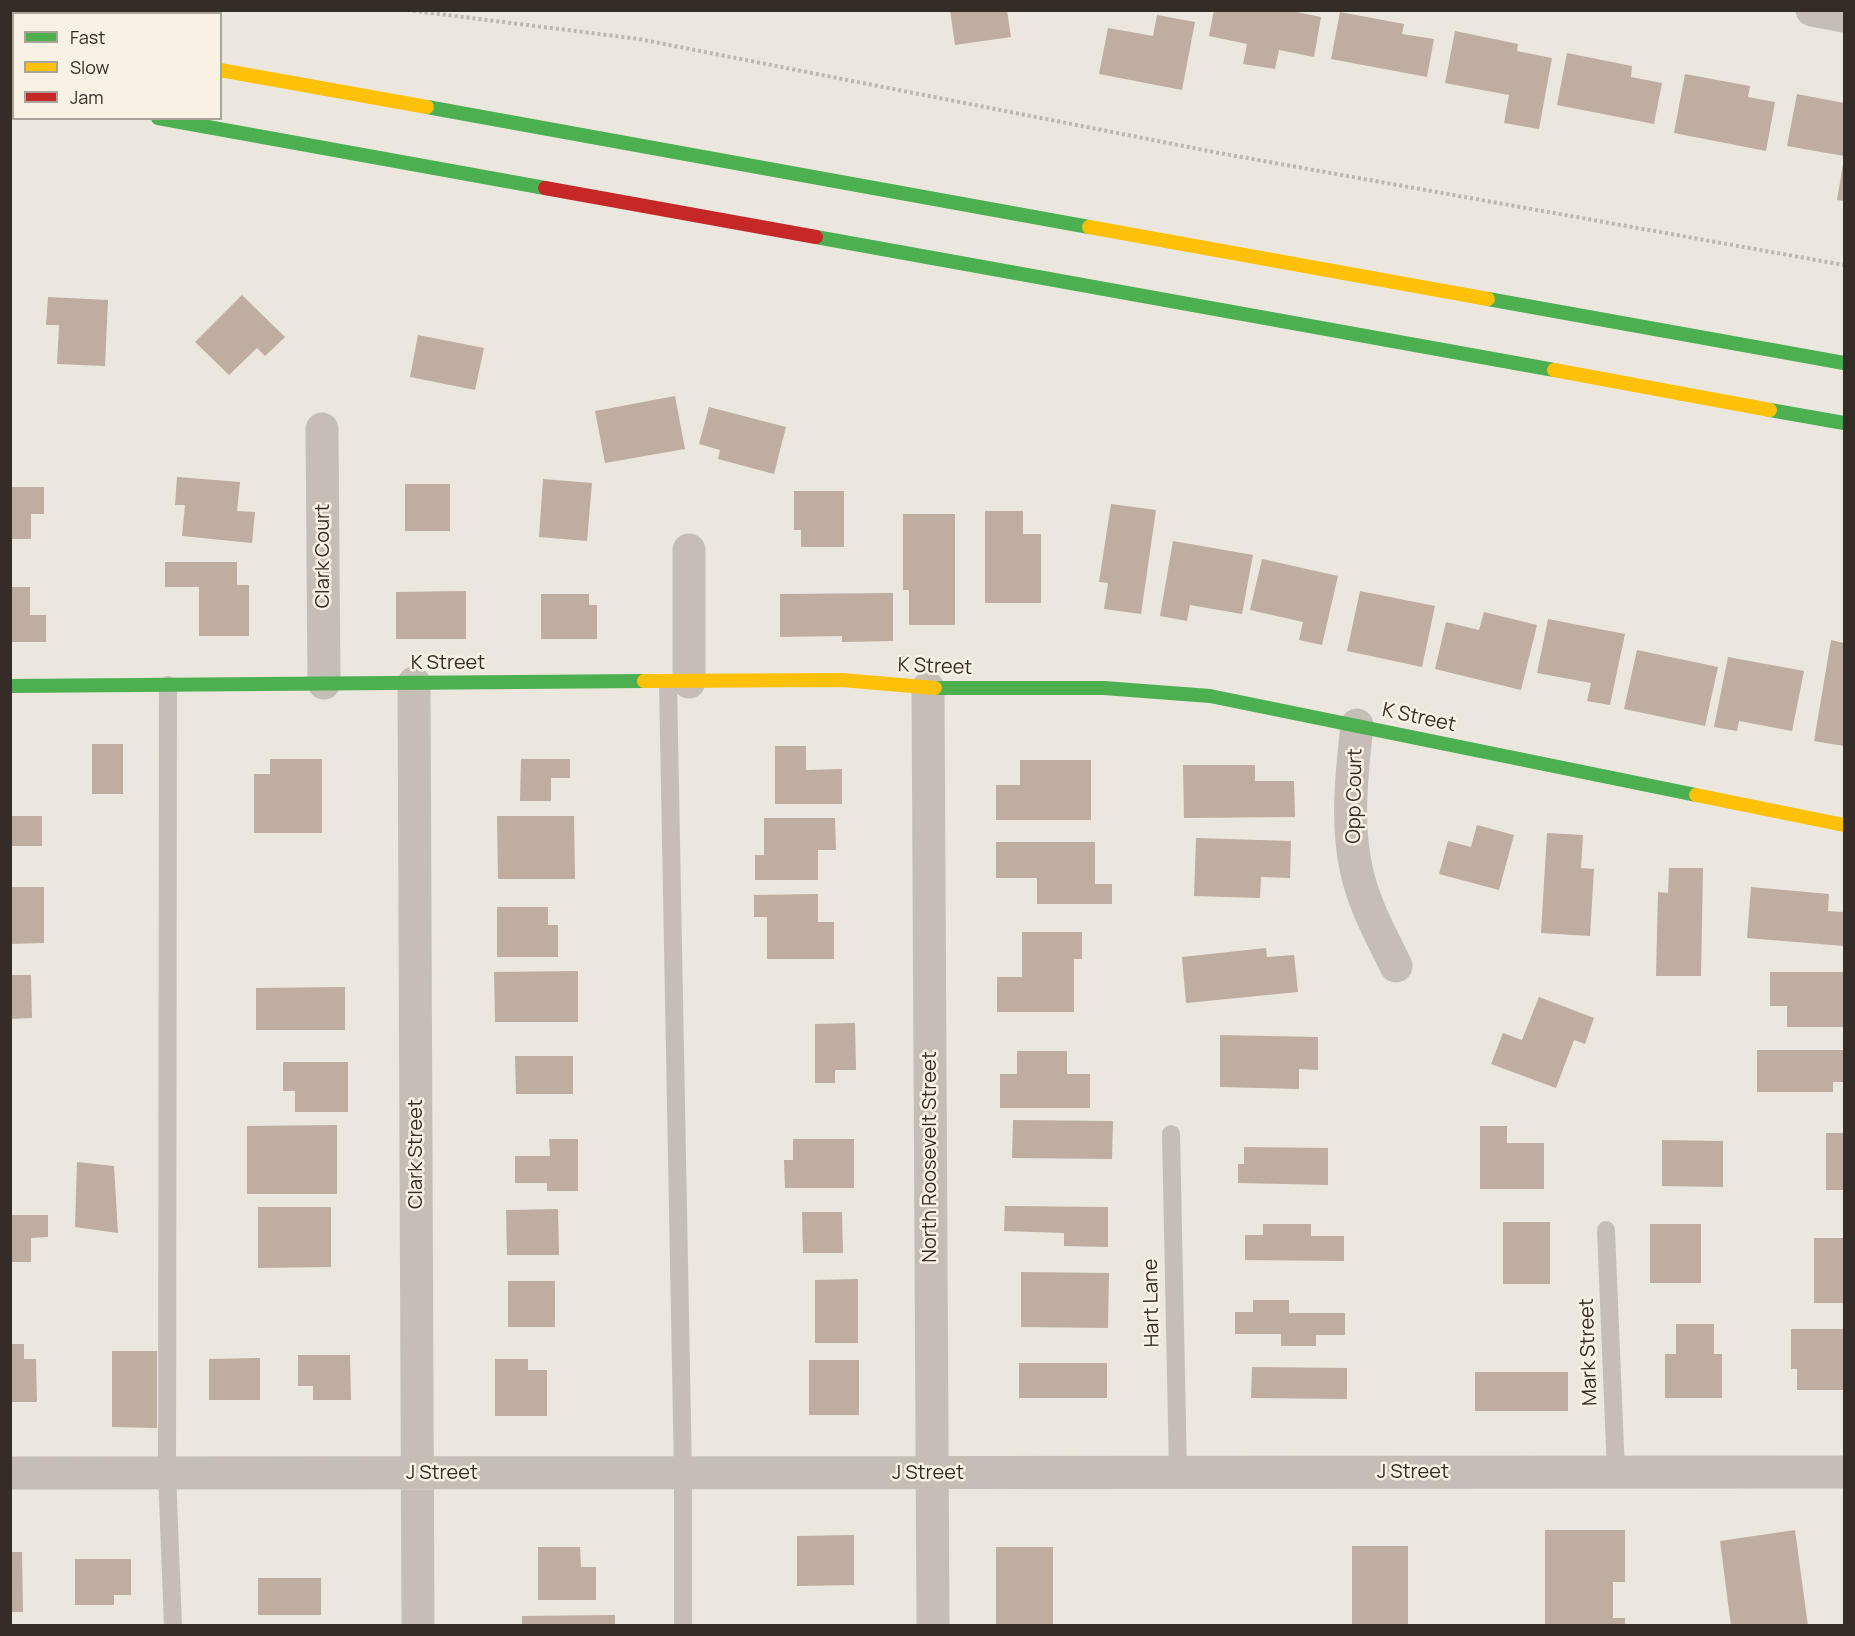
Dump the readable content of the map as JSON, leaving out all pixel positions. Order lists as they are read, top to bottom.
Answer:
{
  "streets": {
    "main road": ["K Street"],
    "street": [
      "Clark Court",
      "Opp Court",
      "Clark Street",
      "North Roosevelt Street",
      "J Street"
    ],
    "lane": ["Hart Lane", "Mark Street"]
  },
  "crossings": [
    ["Clark Court", "K Street"],
    ["K Street", "Opp Court"],
    ["K Street", "Clark Street"],
    ["K Street", "North Roosevelt Street"],
    ["Clark Street", "J Street"],
    ["North Roosevelt Street", "J Street"],
    ["Hart Lane", "J Street"],
    ["Mark Street", "J Street"]
  ],
  "legend": ["Fast", "Slow", "Jam"]
}
